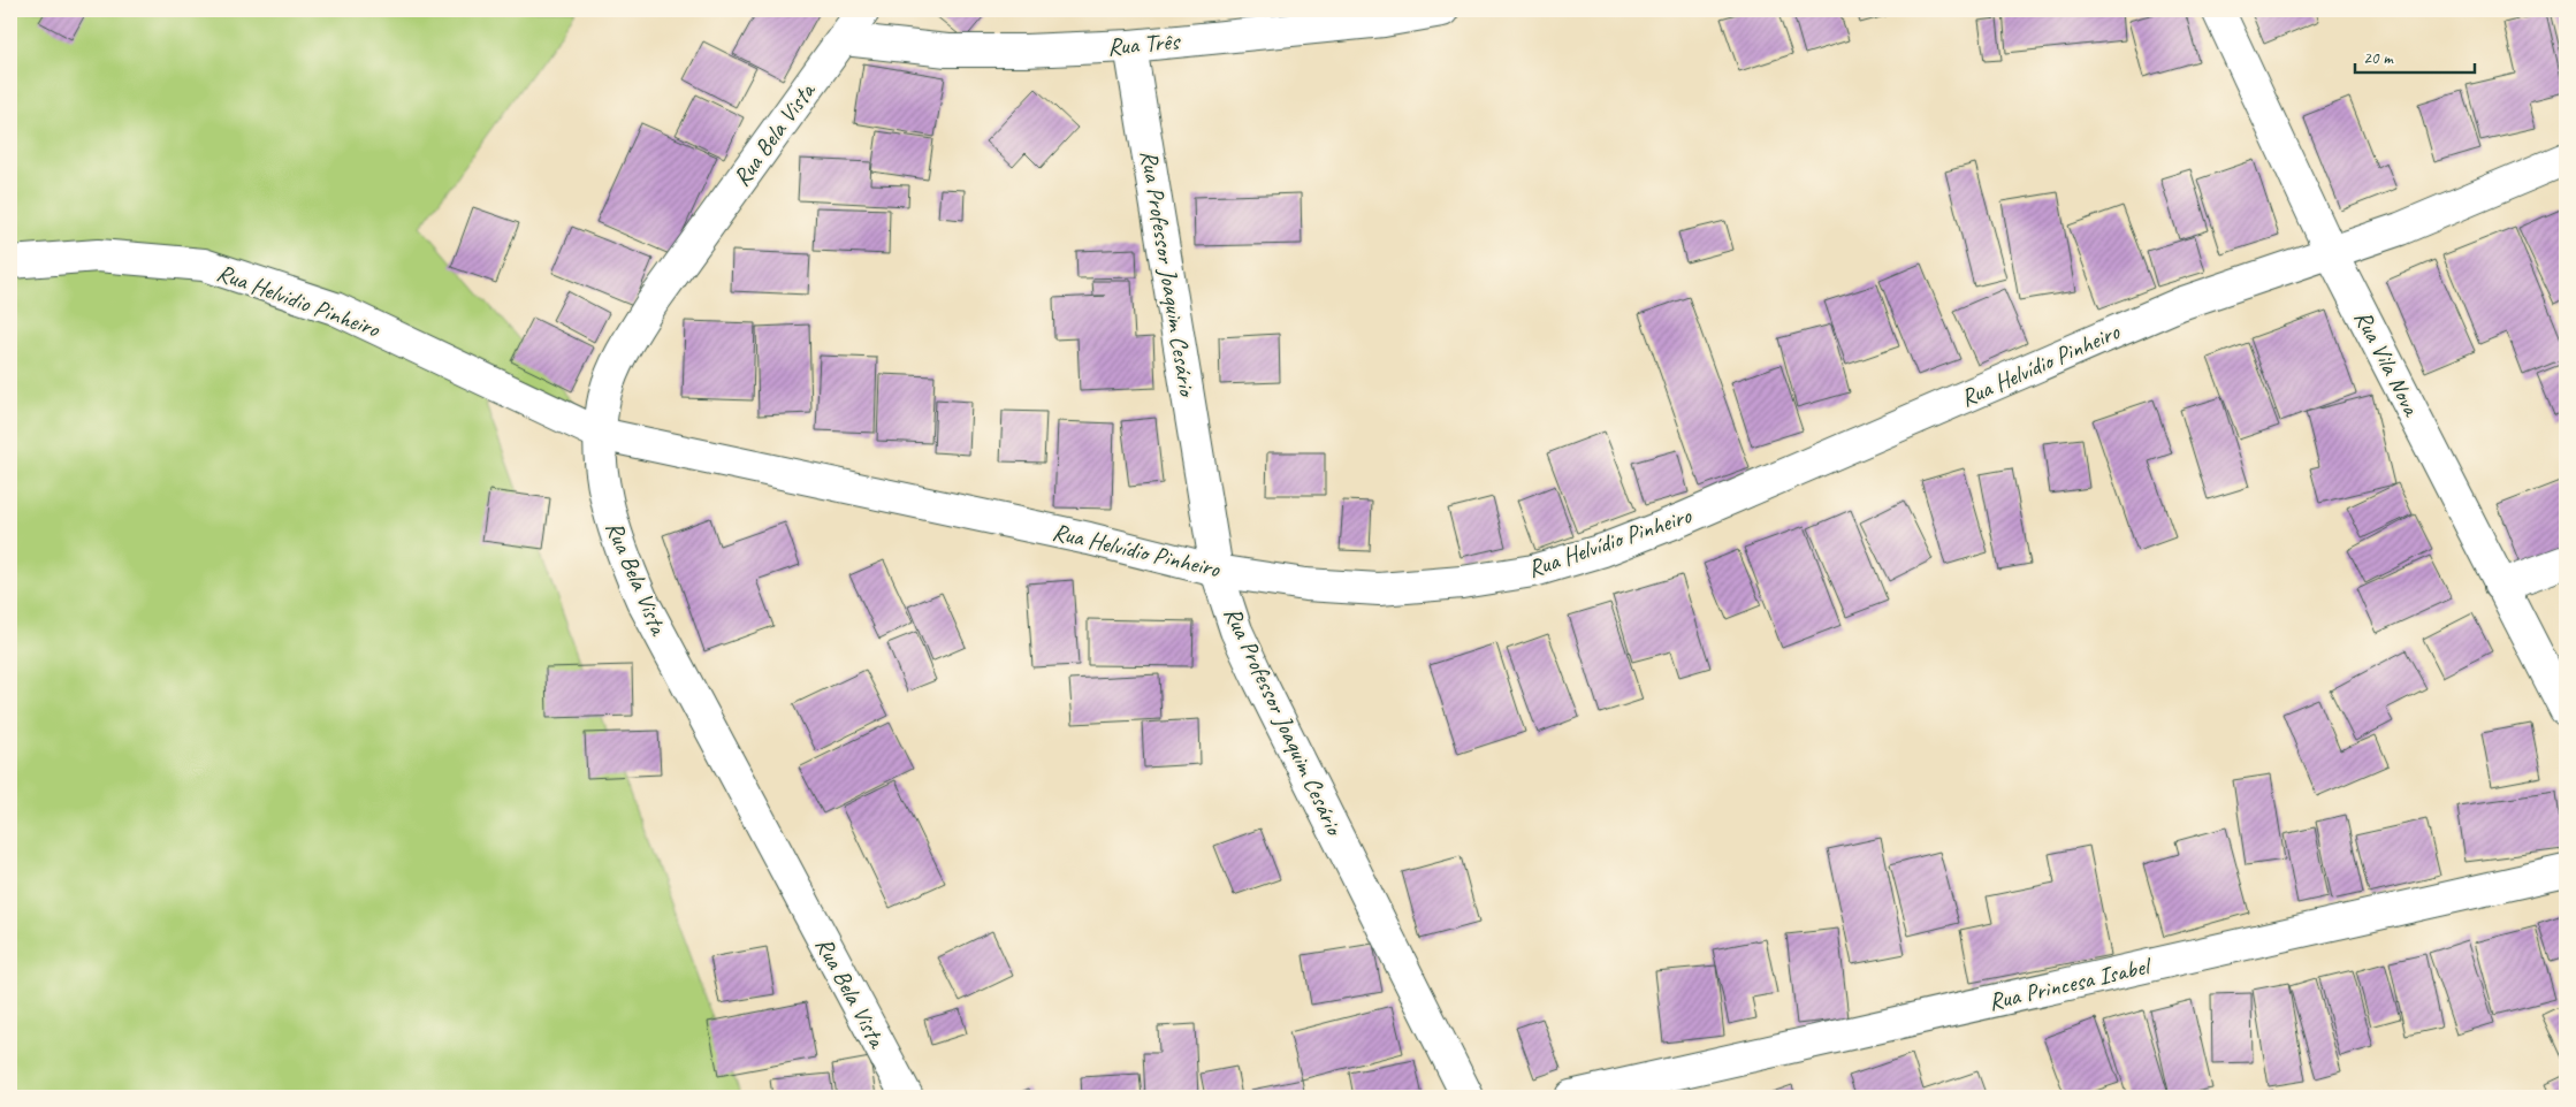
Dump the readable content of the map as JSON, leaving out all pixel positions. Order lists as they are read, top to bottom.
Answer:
{
  "streets": {
    "street": [
      "Rua Três",
      "Rua Bela Vista",
      "Rua Professor Joaquim Cesário",
      "Rua Helvidio Pinheiro",
      "Rua Vila Nova",
      "Rua Helvídio Pinheiro",
      "Rua Princesa Isabel"
    ]
  },
  "crossings": [
    ["Rua Três", "Rua Bela Vista"],
    ["Rua Três", "Rua Professor Joaquim Cesário"],
    ["Rua Bela Vista", "Rua Helvidio Pinheiro"],
    ["Rua Bela Vista", "Rua Helvídio Pinheiro"],
    ["Rua Professor Joaquim Cesário", "Rua Helvídio Pinheiro"],
    ["Rua Helvidio Pinheiro", "Rua Helvídio Pinheiro"],
    ["Rua Vila Nova", "Rua Helvídio Pinheiro"]
  ],
  "scale_bar": "20 m"
}
